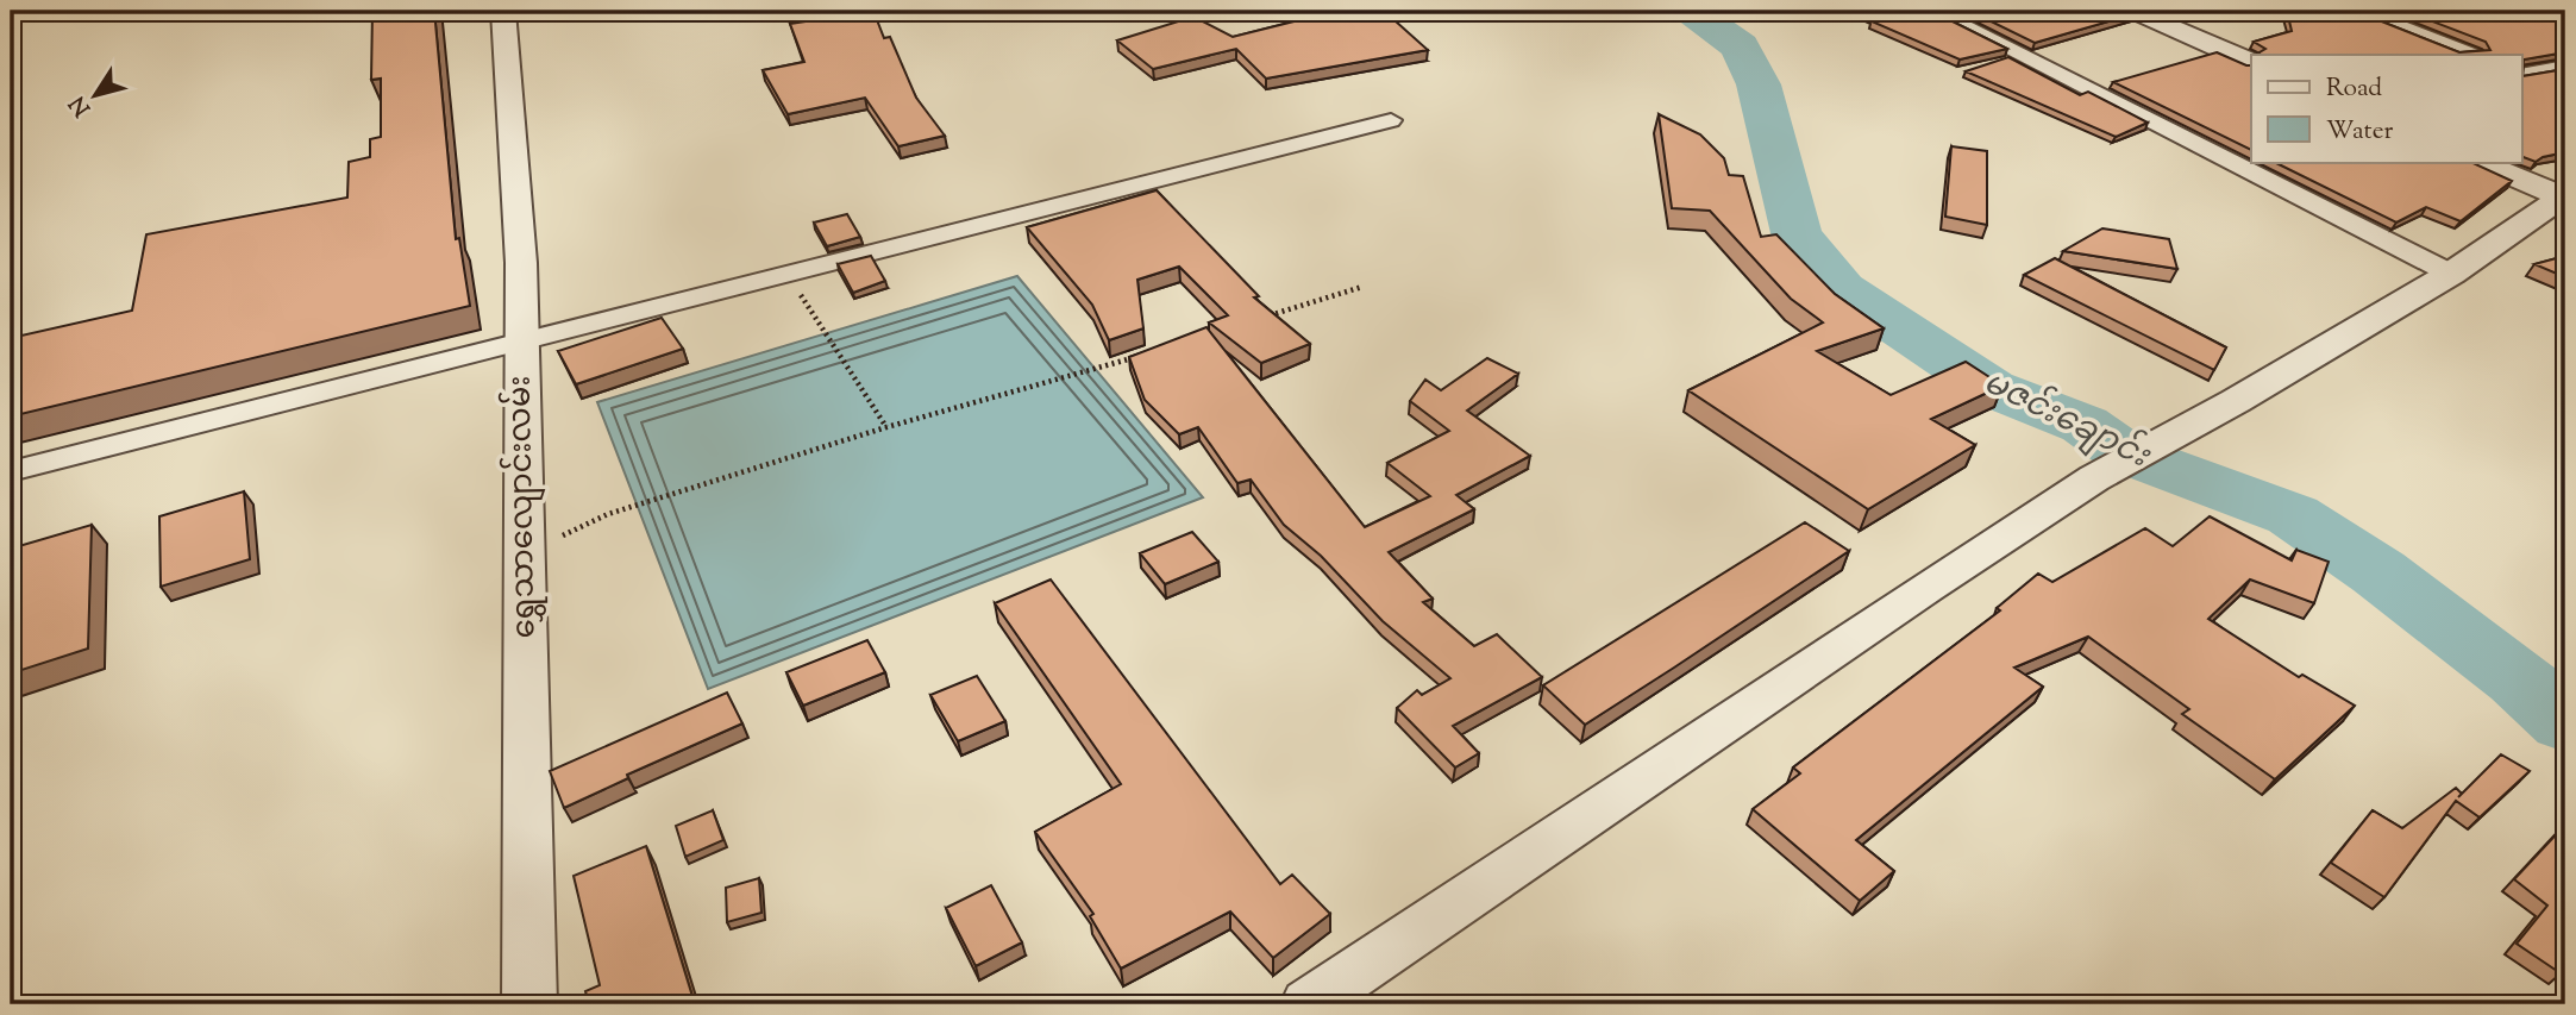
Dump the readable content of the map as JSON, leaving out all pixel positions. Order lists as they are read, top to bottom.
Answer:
{
  "streets": {
    "street": ["ရွှေသာလျောင်းလမ်း"]
  },
  "water": ["မဇင်းချောင်း"],
  "legend": ["Road", "Water"],
  "north": "bottom left"
}
